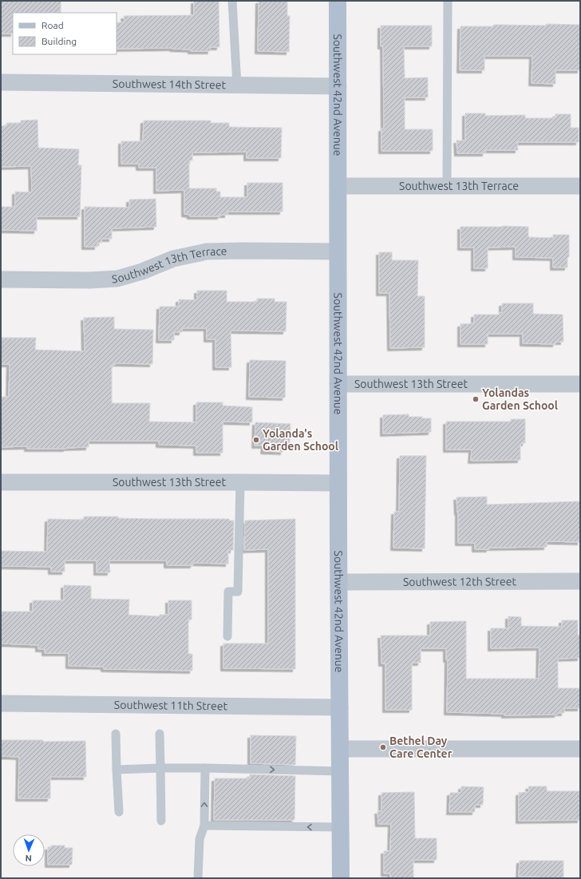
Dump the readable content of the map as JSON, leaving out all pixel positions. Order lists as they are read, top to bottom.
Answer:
{
  "streets": {
    "main road": ["Southwest 42nd Avenue"],
    "street": [
      "Southwest 14th Street",
      "Southwest 13th Terrace",
      "Southwest 13th Street",
      "Southwest 12th Street",
      "Southwest 11th Street"
    ]
  },
  "crossings": [
    ["Southwest 14th Street", "Southwest 42nd Avenue"],
    ["Southwest 42nd Avenue", "Southwest 13th Terrace"],
    ["Southwest 42nd Avenue", "Southwest 13th Street"],
    ["Southwest 42nd Avenue", "Southwest 12th Street"],
    ["Southwest 42nd Avenue", "Southwest 11th Street"]
  ],
  "places": ["Yolandas Garden School", "Yolanda's Garden School", "Bethel Day Care Center"],
  "legend": ["Road", "Building"],
  "north": "bottom"
}
